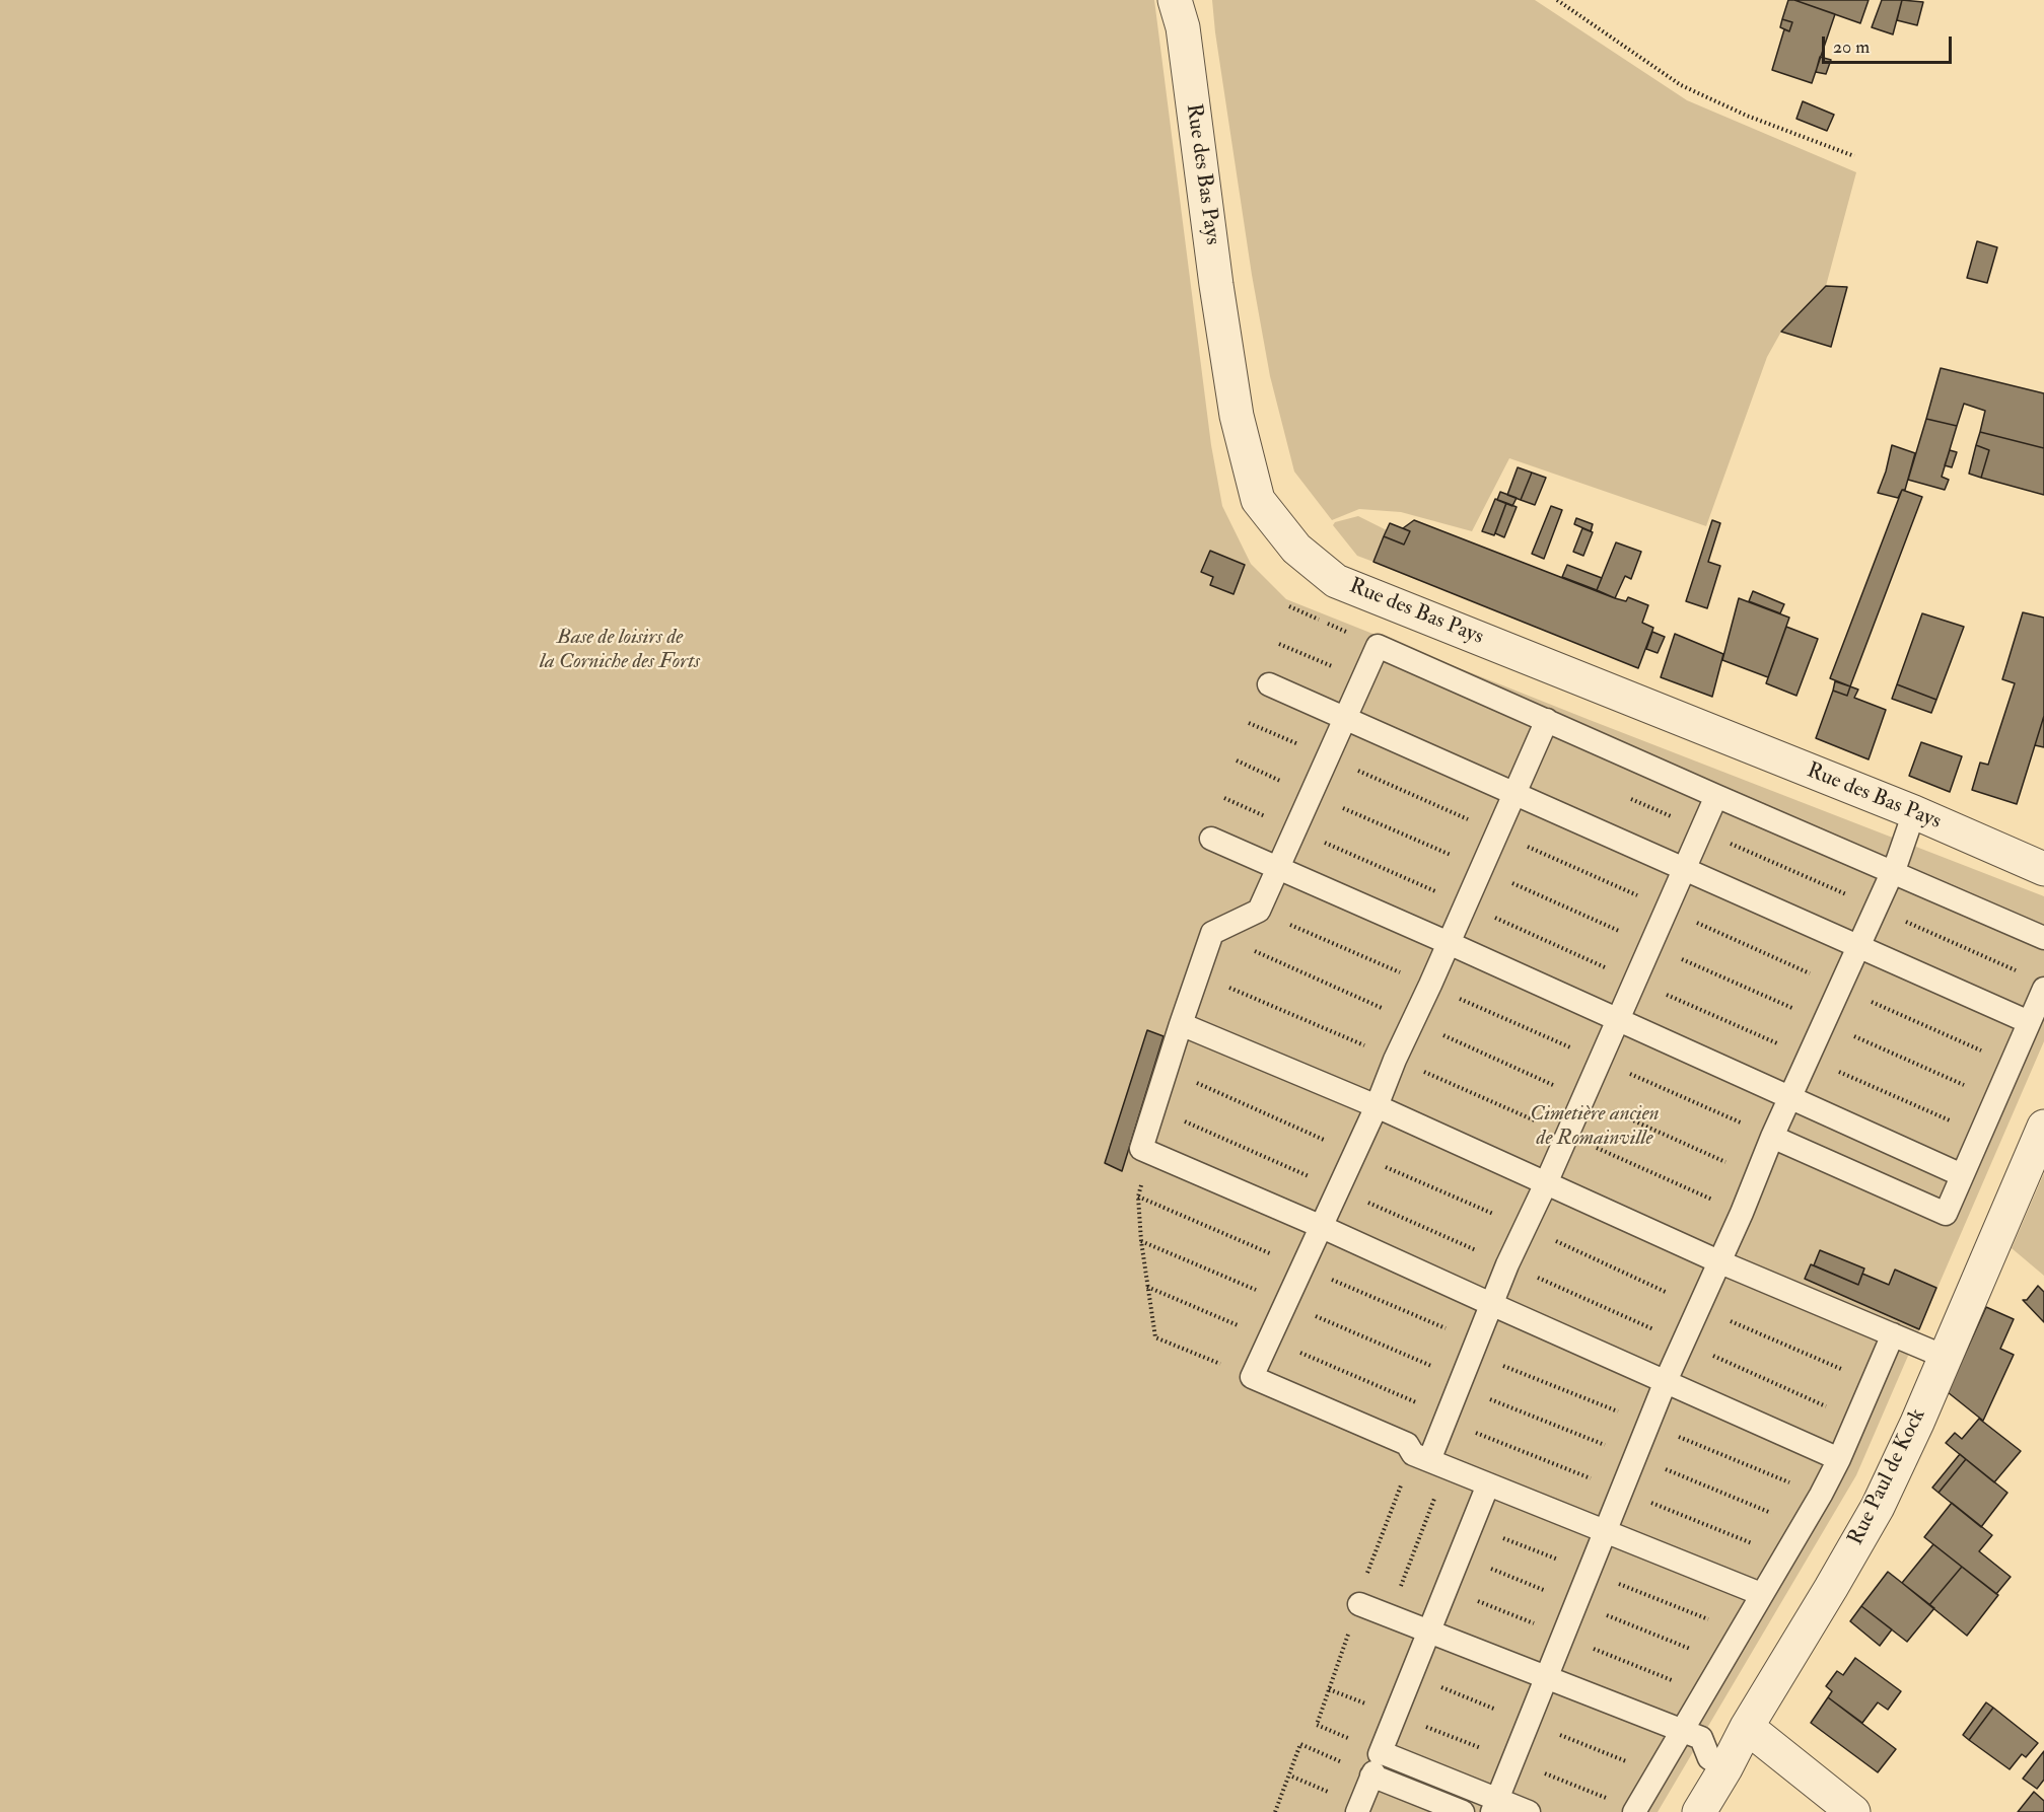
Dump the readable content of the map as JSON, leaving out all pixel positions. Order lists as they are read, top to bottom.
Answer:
{
  "streets": {
    "street": ["Rue des Bas Pays", "Rue Paul de Kock"]
  },
  "parks": ["Base de loisirs de la Corniche des Forts", "Cimetière ancien de Romainville"],
  "scale_bar": "20 m"
}
